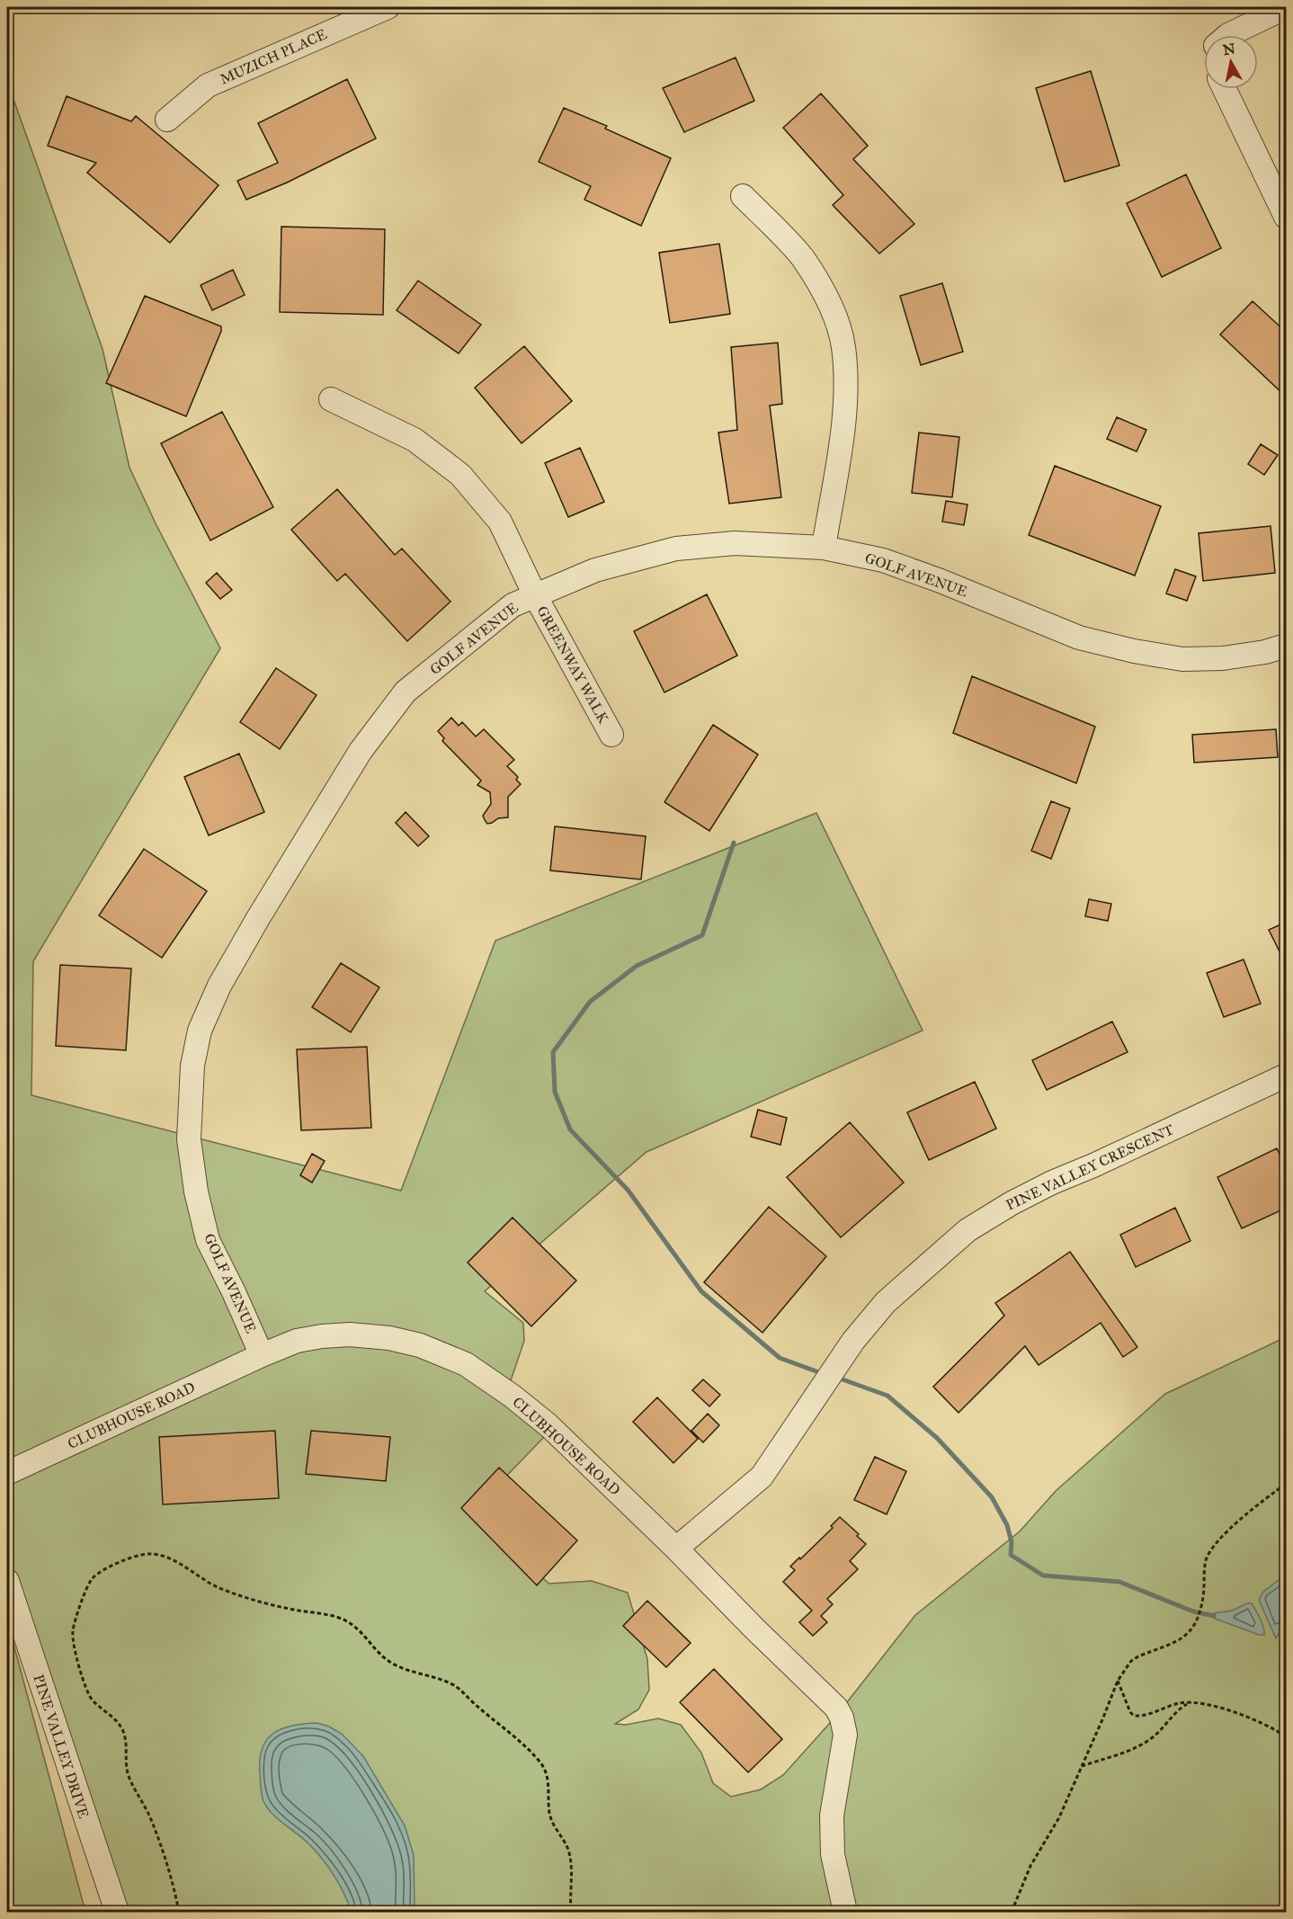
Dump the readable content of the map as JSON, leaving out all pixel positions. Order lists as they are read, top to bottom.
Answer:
{
  "streets": {
    "street": [
      "MUZICH PLACE",
      "GOLF AVENUE",
      "GREENWAY WALK",
      "PINE VALLEY CRESCENT",
      "CLUBHOUSE ROAD",
      "PINE VALLEY DRIVE"
    ]
  },
  "crossings": [
    ["GOLF AVENUE", "GREENWAY WALK"],
    ["GOLF AVENUE", "CLUBHOUSE ROAD"],
    ["PINE VALLEY CRESCENT", "CLUBHOUSE ROAD"]
  ],
  "north": "top"
}
